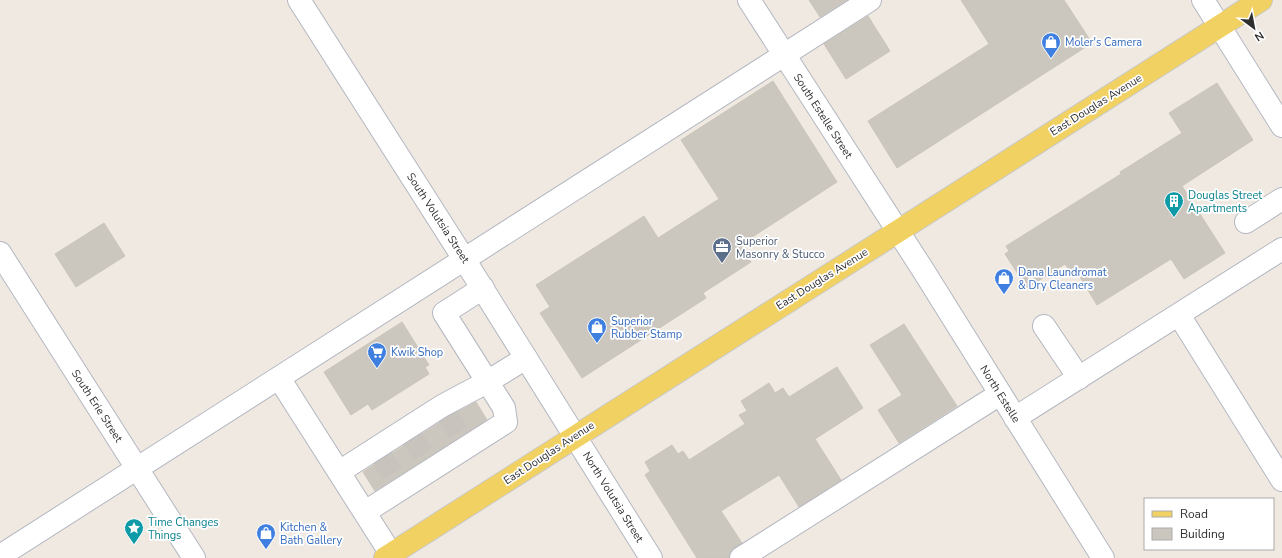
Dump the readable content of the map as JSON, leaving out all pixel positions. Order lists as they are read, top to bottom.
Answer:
{
  "streets": {
    "main road": ["East Douglas Avenue"],
    "street": [
      "South Estelle Street",
      "South Volutsia Street",
      "North Estelle",
      "South Erie Street",
      "North Volutsia Street"
    ]
  },
  "crossings": [
    ["East Douglas Avenue", "South Estelle Street"],
    ["East Douglas Avenue", "South Volutsia Street"],
    ["East Douglas Avenue", "North Estelle"],
    ["East Douglas Avenue", "North Volutsia Street"],
    ["South Estelle Street", "North Estelle"],
    ["South Volutsia Street", "North Volutsia Street"]
  ],
  "places": {
    "shop": [
      "Moler's Camera",
      "Dana Laundromat & Dry Cleaners",
      "Superior Rubber Stamp",
      "Kitchen & Bath Gallery"
    ],
    "building": ["Douglas Street Apartments"],
    "office": ["Superior Masonry & Stucco"],
    "supermarket": ["Kwik Shop"],
    "place": ["Time Changes Things"]
  },
  "legend": ["Road", "Building"],
  "north": "bottom right"
}
